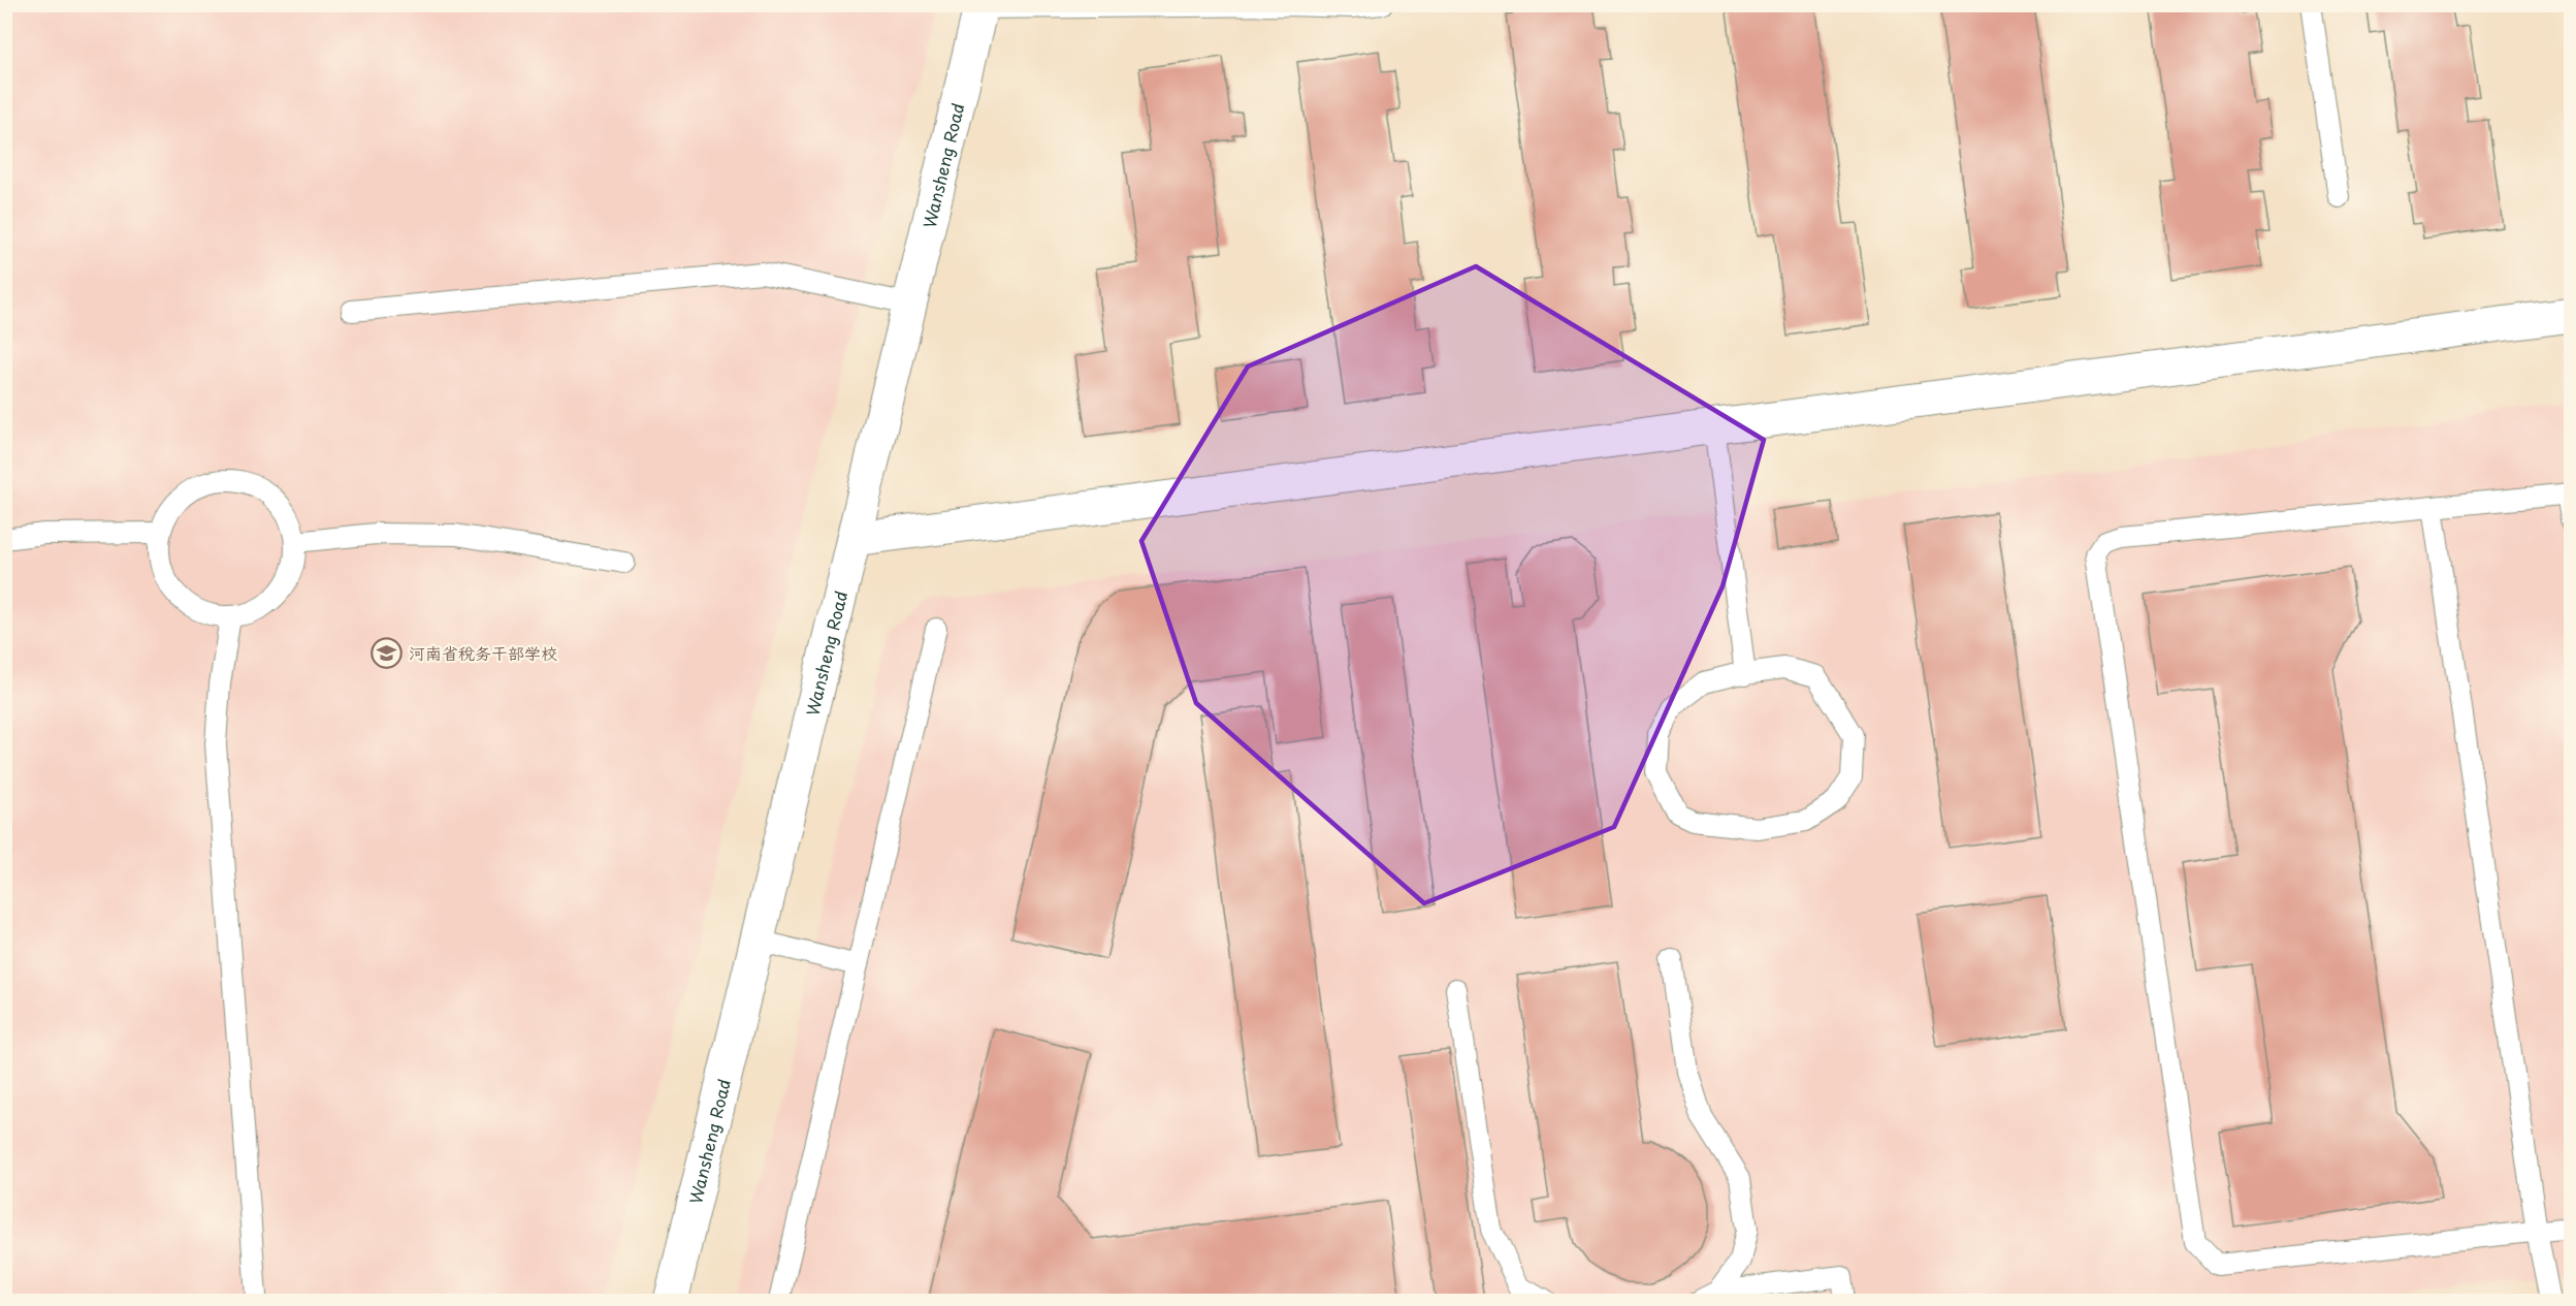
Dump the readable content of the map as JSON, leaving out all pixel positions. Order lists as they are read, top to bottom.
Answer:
{
  "streets": {
    "street": ["Wansheng Road"]
  },
  "places": {
    "school or university": ["河南省税务干部学校"]
  }
}
